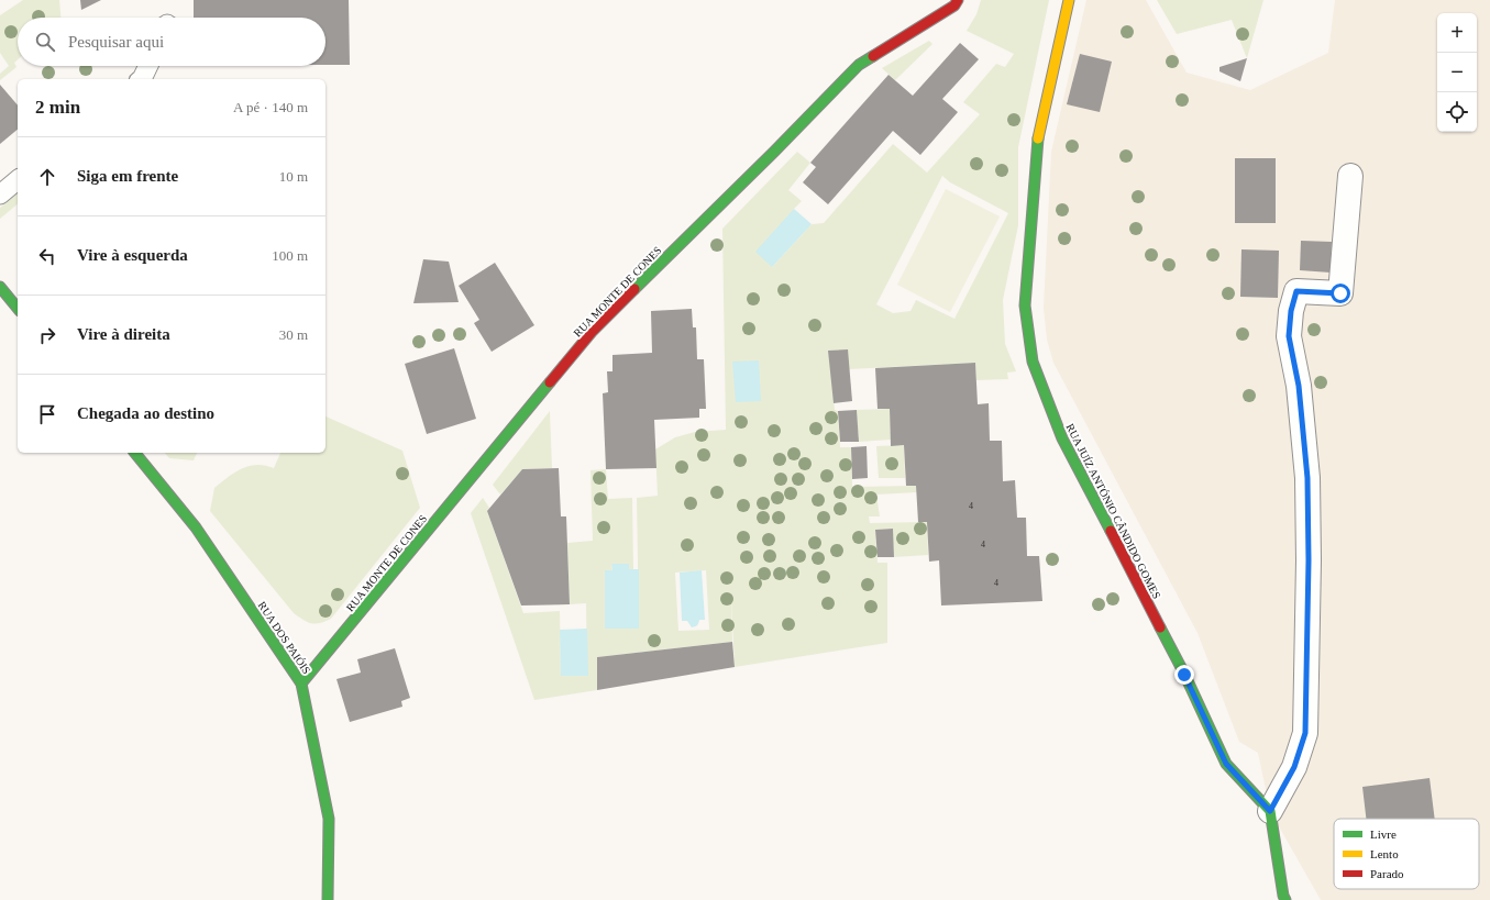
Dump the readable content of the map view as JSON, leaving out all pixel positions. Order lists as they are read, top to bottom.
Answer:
{
  "streets": {
    "street": ["RUA MONTE DE CONES", "RUA JUÍZ ANTÓNIO CÂNDIDO GOMES", "RUA DOS PAIÓIS"]
  },
  "crossings": [
    ["RUA MONTE DE CONES", "RUA DOS PAIÓIS"]
  ],
  "house_numbers": ["4", "4", "4"],
  "legend": ["Livre", "Lento", "Parado"],
  "page": {
    "map_buttons": ["+", "−"],
    "search": "Pesquisar aqui",
    "heading": ["2 min", "A pé · 140 m"],
    "list": [
      ["Siga em frente", "10 m"],
      ["Vire à esquerda", "100 m"],
      ["Vire à direita", "30 m"],
      "Chegada ao destino"
    ]
  }
}
